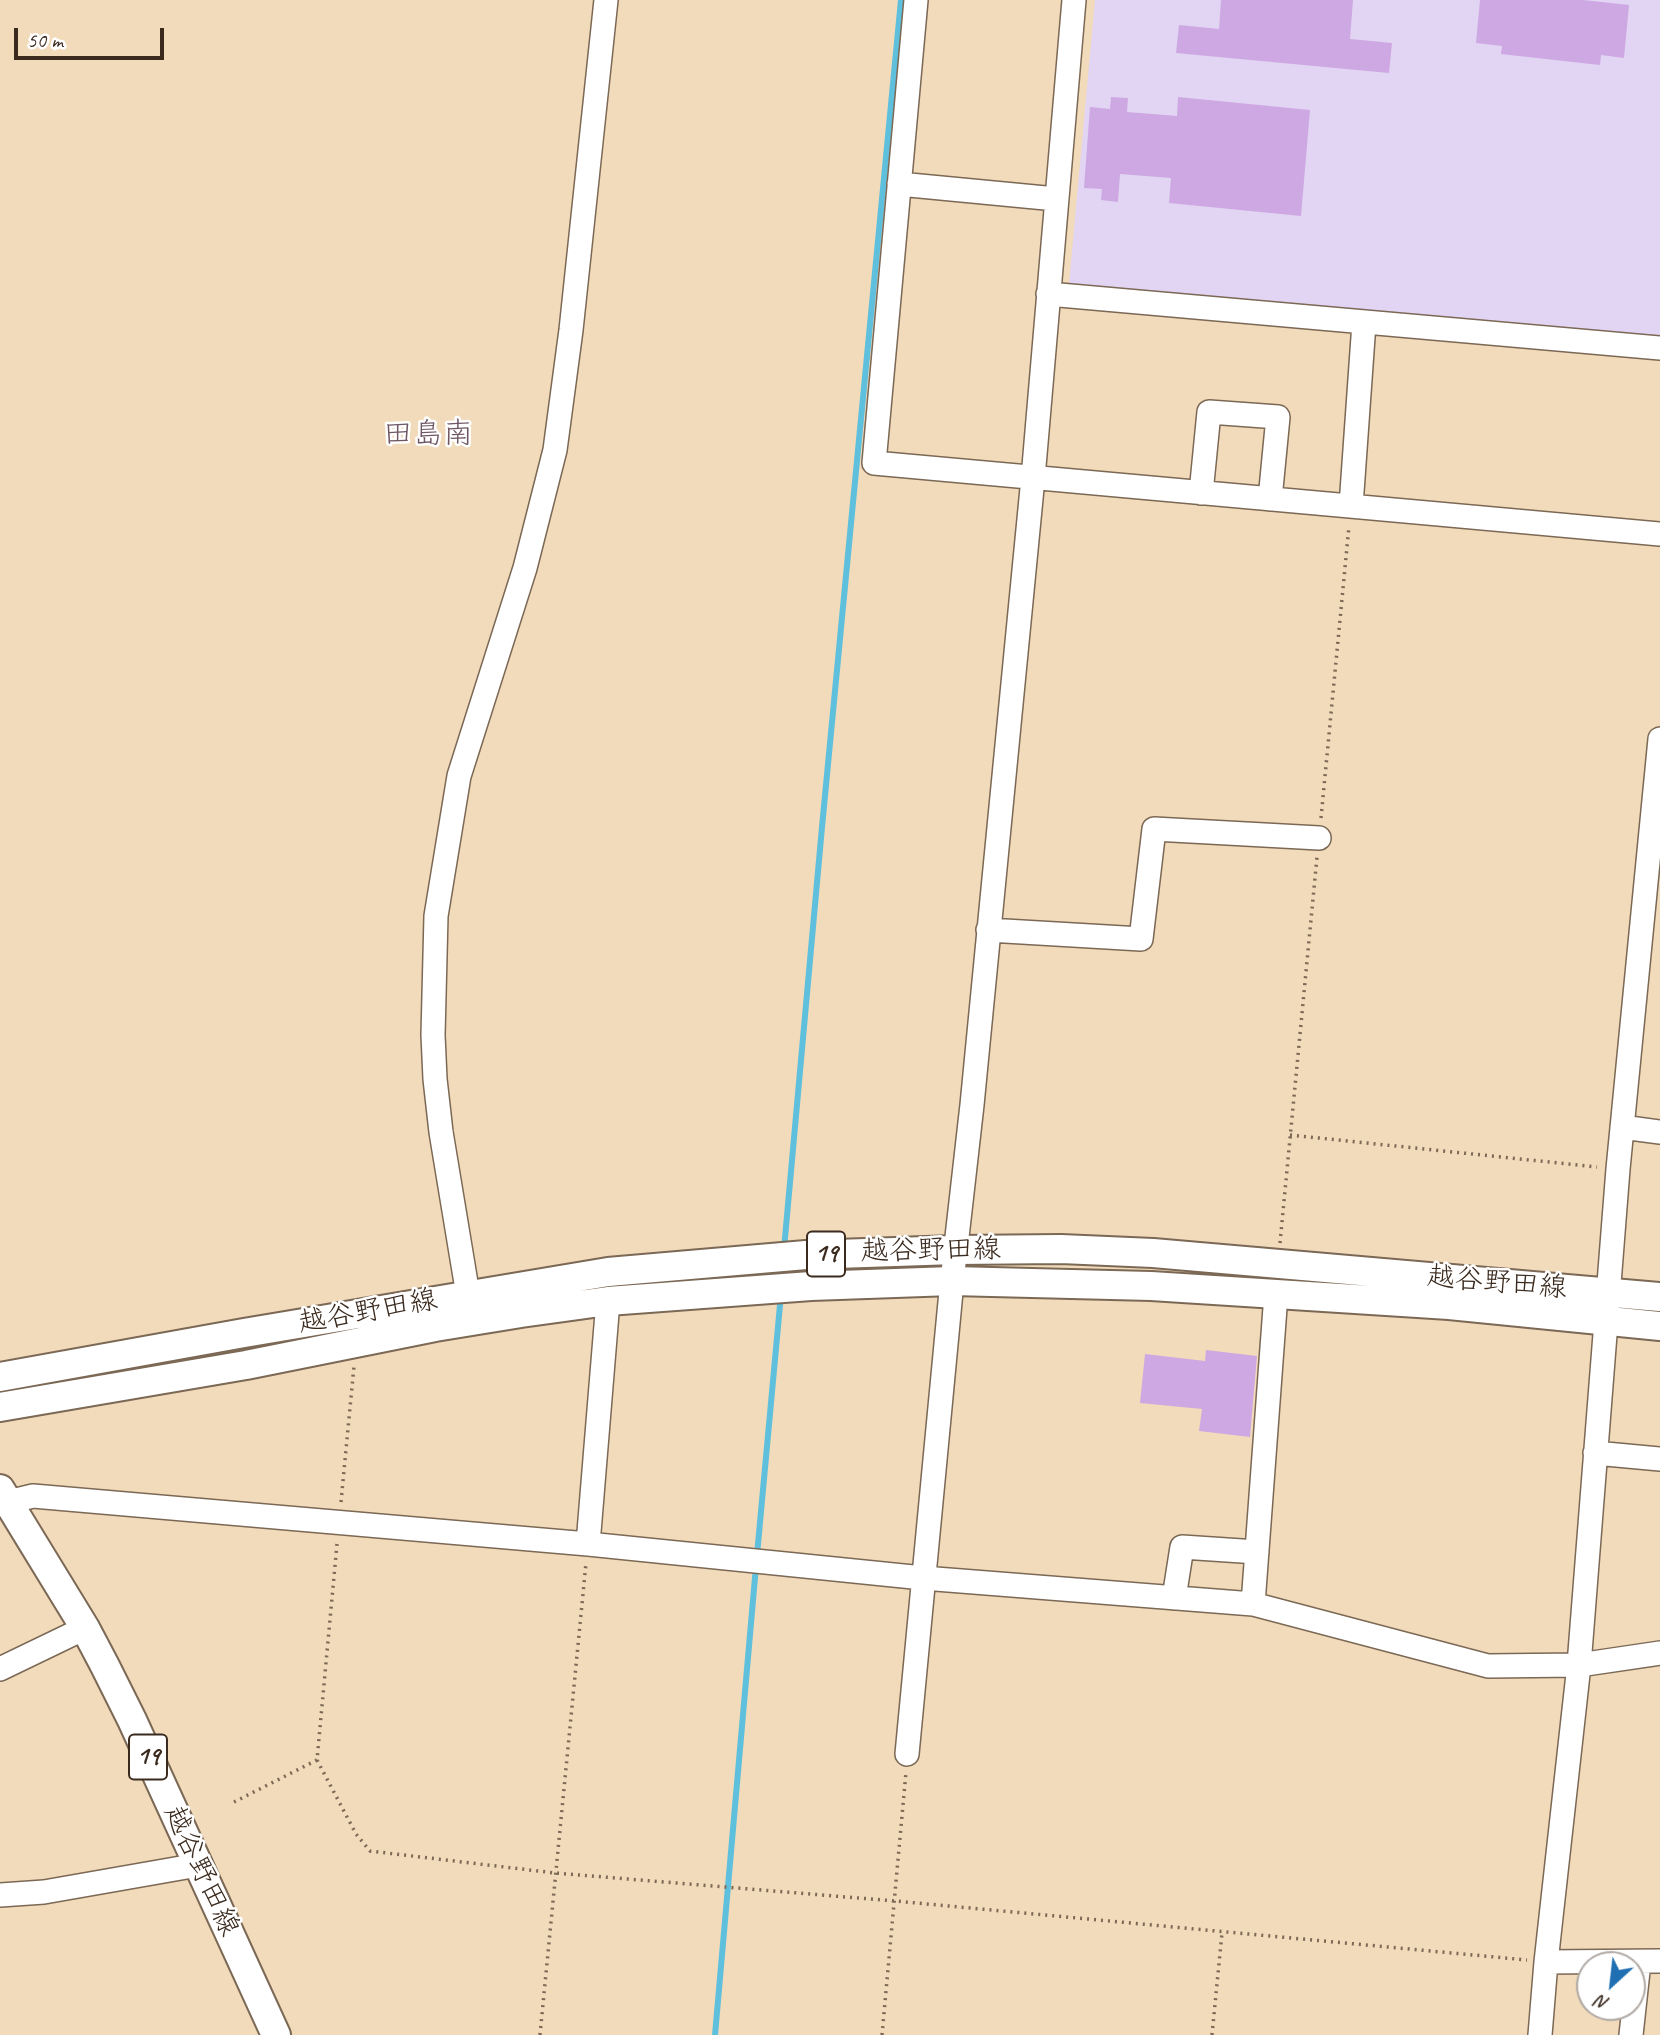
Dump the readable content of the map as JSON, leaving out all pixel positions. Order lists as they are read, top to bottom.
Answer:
{
  "streets": {
    "main road": ["越谷野田線", "19"]
  },
  "districts": ["田島南"],
  "scale_bar": "50 m",
  "north": "bottom left"
}
